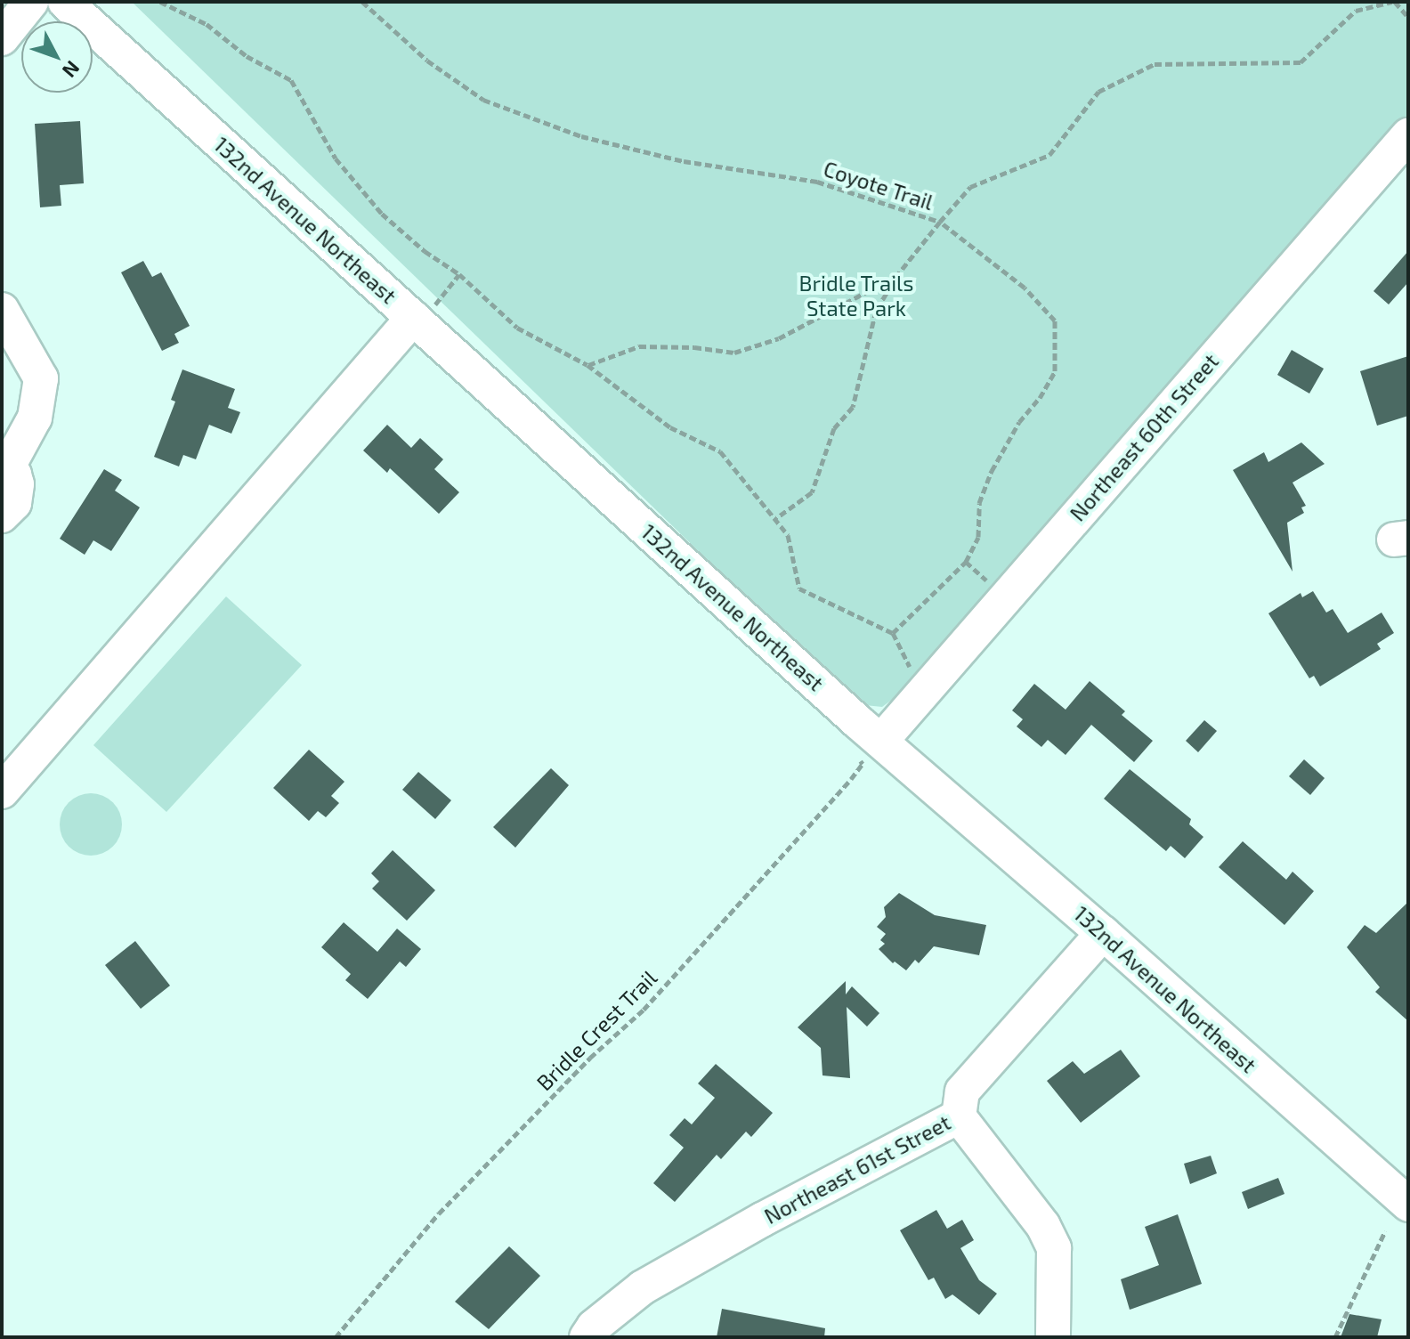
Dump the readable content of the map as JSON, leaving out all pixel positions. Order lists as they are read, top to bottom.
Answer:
{
  "streets": {
    "street": ["132nd Avenue Northeast", "Northeast 60th Street", "Northeast 61st Street"],
    "path": ["Coyote Trail", "Bridle Crest Trail"]
  },
  "crossings": [
    ["132nd Avenue Northeast", "Northeast 60th Street"],
    ["132nd Avenue Northeast", "Bridle Crest Trail"],
    ["132nd Avenue Northeast", "Northeast 61st Street"],
    ["Northeast 60th Street", "Bridle Crest Trail"]
  ],
  "parks": ["Bridle Trails State Park"],
  "north": "bottom right"
}
